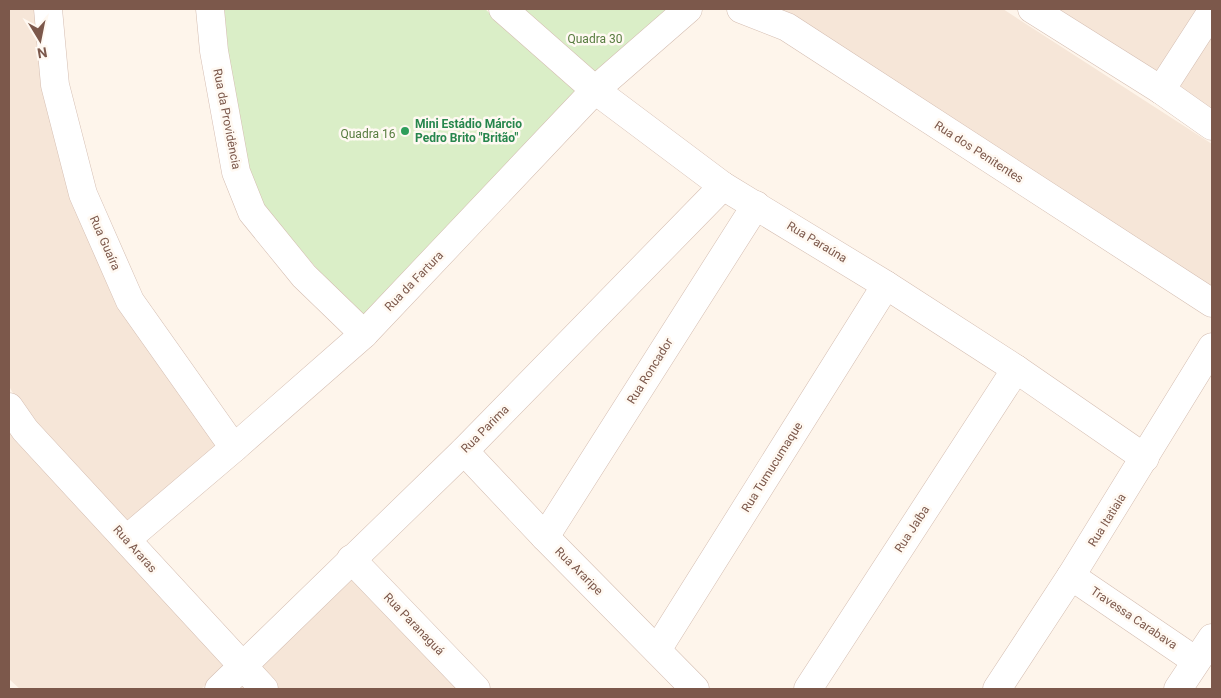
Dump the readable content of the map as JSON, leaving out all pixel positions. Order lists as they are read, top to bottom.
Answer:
{
  "streets": {
    "street": [
      "Rua da Providência",
      "Rua dos Penitentes",
      "Rua Paraúna",
      "Rua Guaíra",
      "Rua da Fartura",
      "Rua Roncador",
      "Rua Parima",
      "Rua Tumucumaque",
      "Rua Itatiaia",
      "Rua Jaíba",
      "Rua Araras",
      "Rua Araripe",
      "Travessa Carabava",
      "Rua Paranaguá"
    ]
  },
  "crossings": [
    ["Rua da Providência", "Rua da Fartura"],
    ["Rua Paraúna", "Rua da Fartura"],
    ["Rua Paraúna", "Rua Roncador"],
    ["Rua Paraúna", "Rua Parima"],
    ["Rua Paraúna", "Rua Tumucumaque"],
    ["Rua Paraúna", "Rua Itatiaia"],
    ["Rua Paraúna", "Rua Jaíba"],
    ["Rua Guaíra", "Rua da Fartura"],
    ["Rua da Fartura", "Rua Araras"],
    ["Rua Roncador", "Rua Araripe"],
    ["Rua Parima", "Rua Araras"],
    ["Rua Parima", "Rua Araripe"],
    ["Rua Parima", "Rua Paranaguá"],
    ["Rua Tumucumaque", "Rua Araripe"],
    ["Rua Itatiaia", "Travessa Carabava"]
  ],
  "parks": ["Quadra 30", "Quadra 16"],
  "places": ["Mini Estádio Márcio Pedro Brito \"Britão\""],
  "north": "bottom"
}
